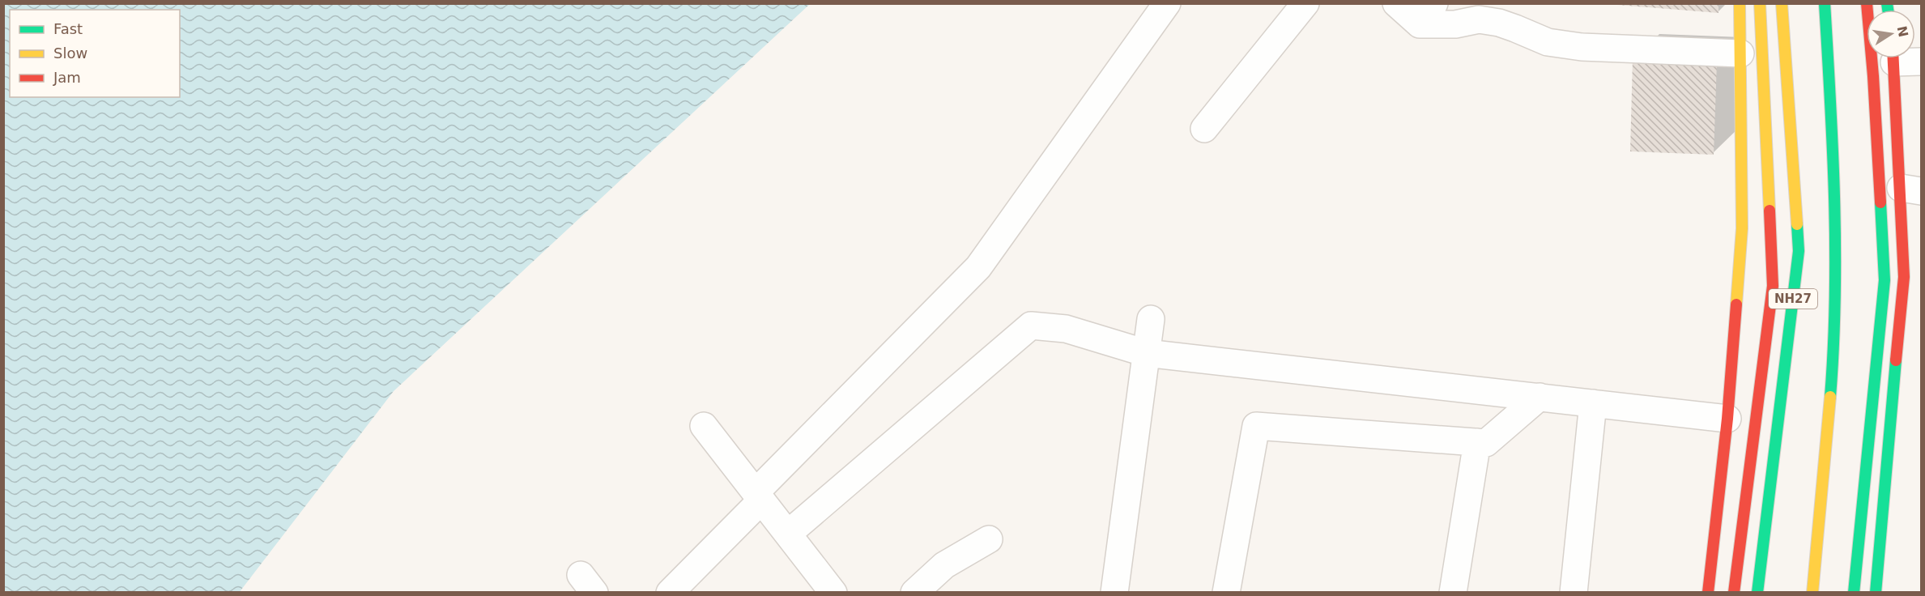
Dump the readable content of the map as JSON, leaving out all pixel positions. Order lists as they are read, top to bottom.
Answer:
{
  "streets": {
    "main road": ["NH27"]
  },
  "legend": ["Fast", "Slow", "Jam"],
  "north": "right"
}
